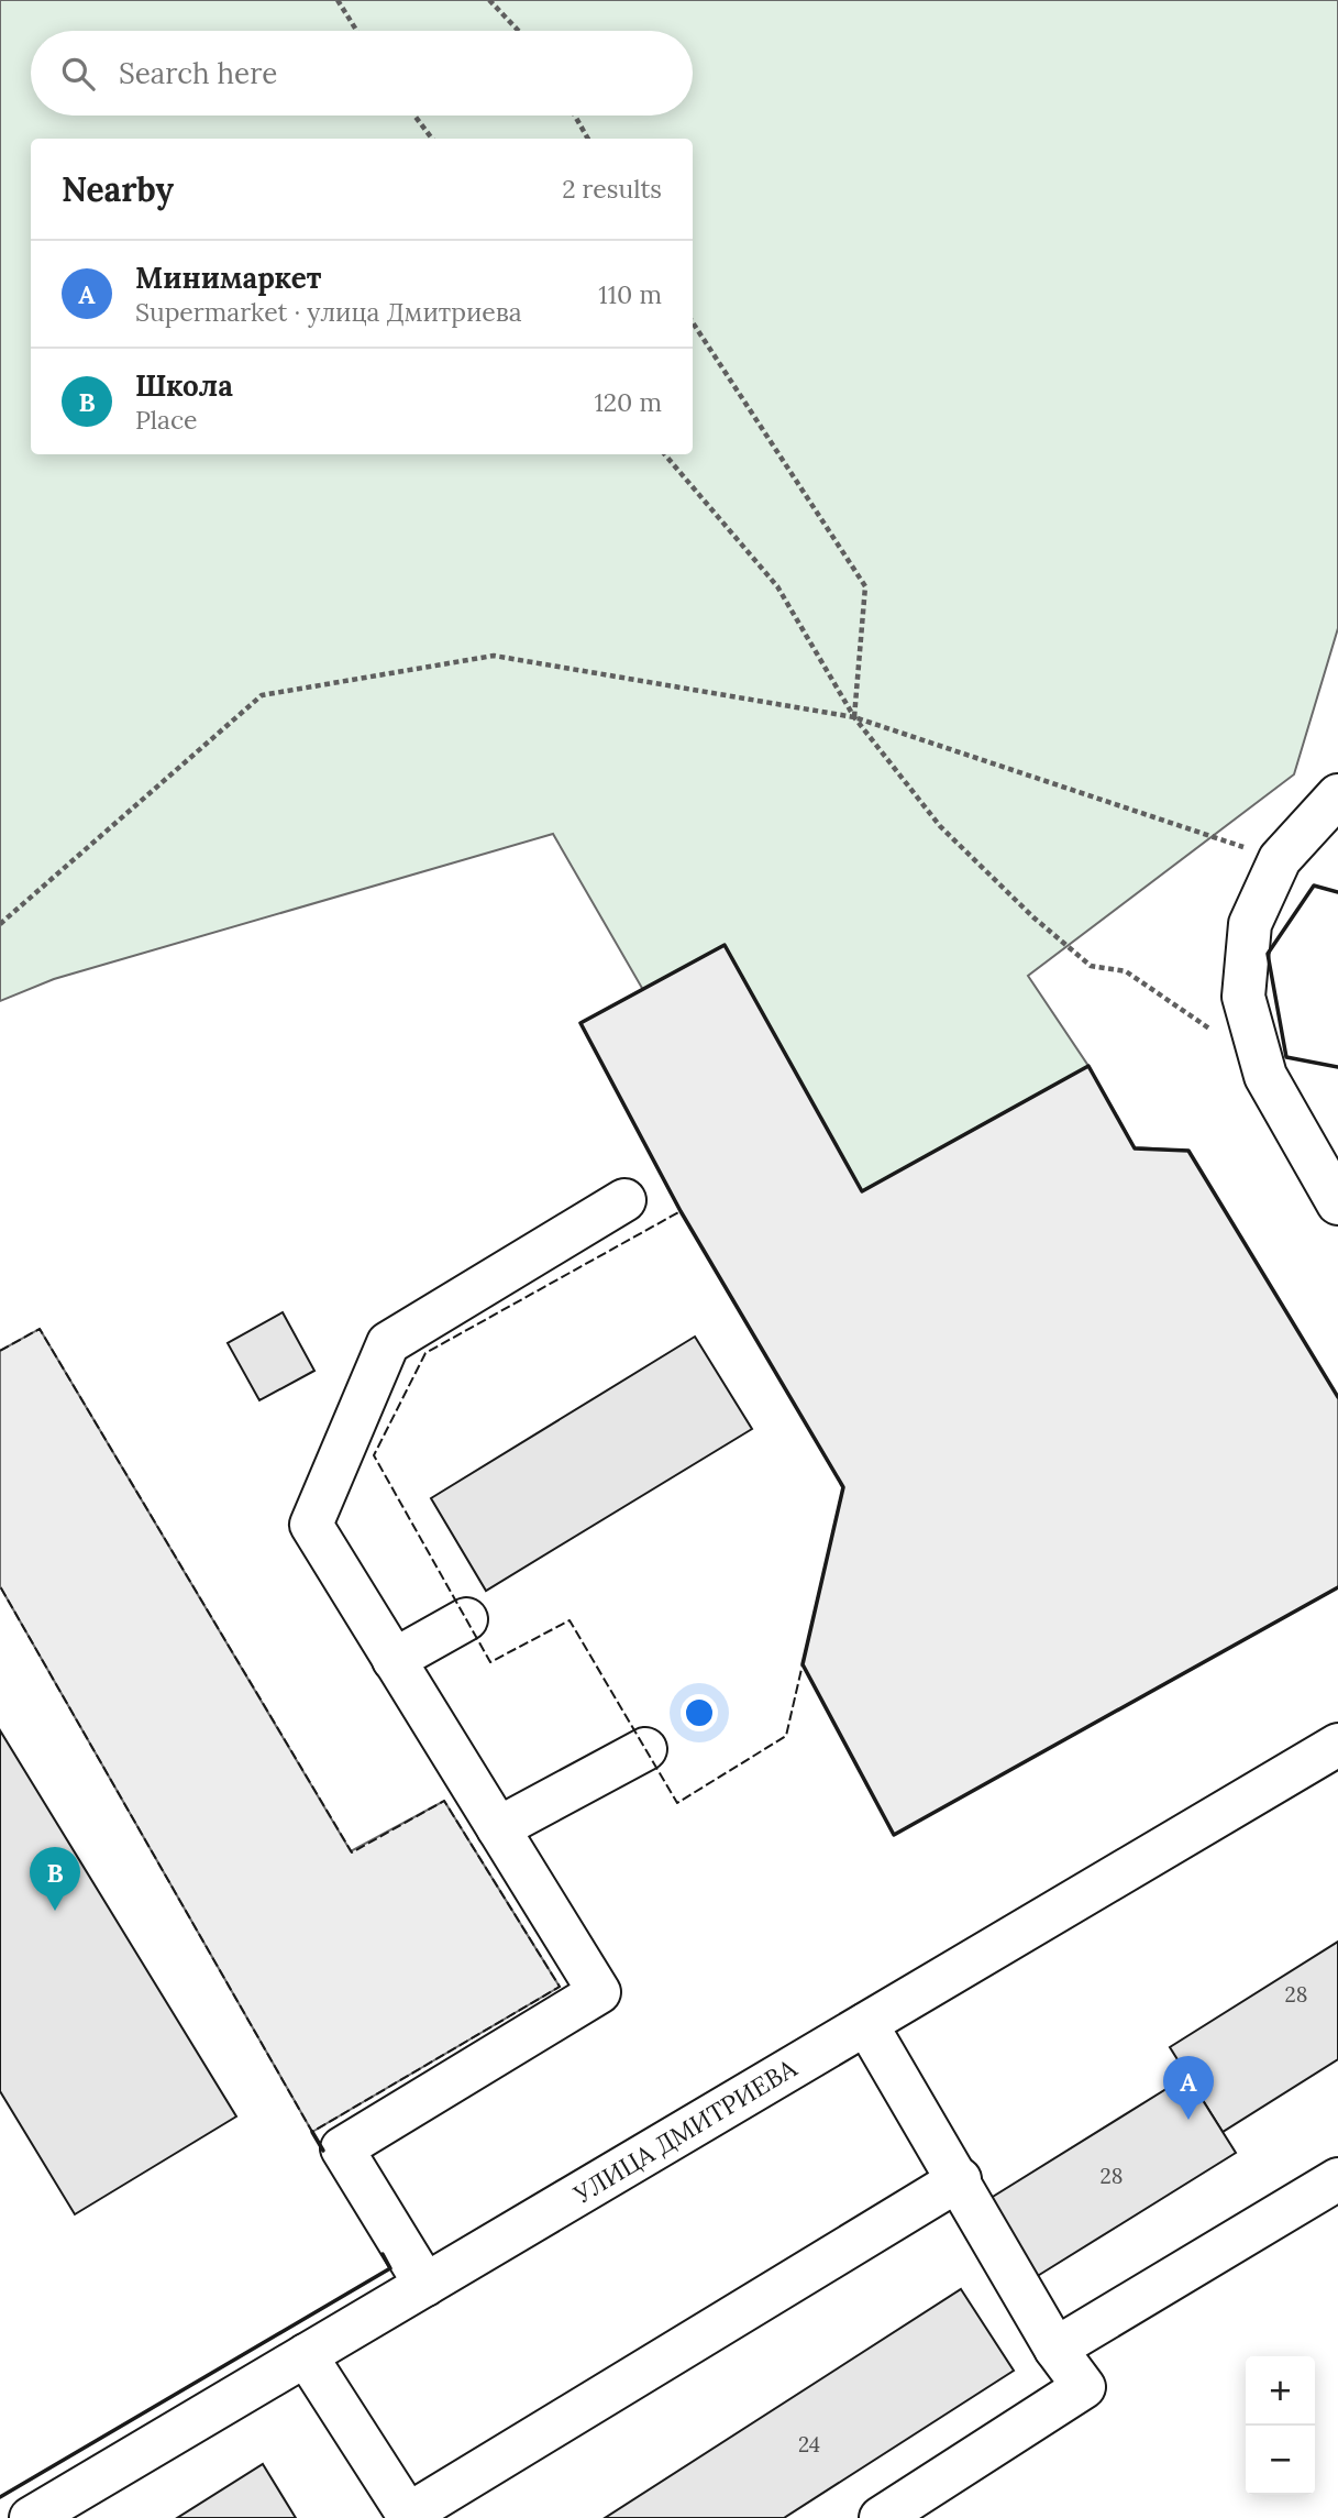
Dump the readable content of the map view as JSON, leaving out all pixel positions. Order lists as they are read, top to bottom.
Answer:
{
  "streets": {
    "street": ["УЛИЦА ДМИТРИЕВА"]
  },
  "house_numbers": ["28", "28", "24"],
  "page": {
    "search": "Search here",
    "heading": ["Nearby", "2 results"],
    "list": [
      {
        "mark": "A",
        "name": "Минимаркет",
        "note": "Supermarket · улица Дмитриева",
        "value": "110 m"
      },
      {
        "mark": "B",
        "name": "Школа",
        "note": "Place",
        "value": "120 m"
      }
    ],
    "pins": ["B", "A"],
    "map_buttons": ["+", "−"]
  }
}
